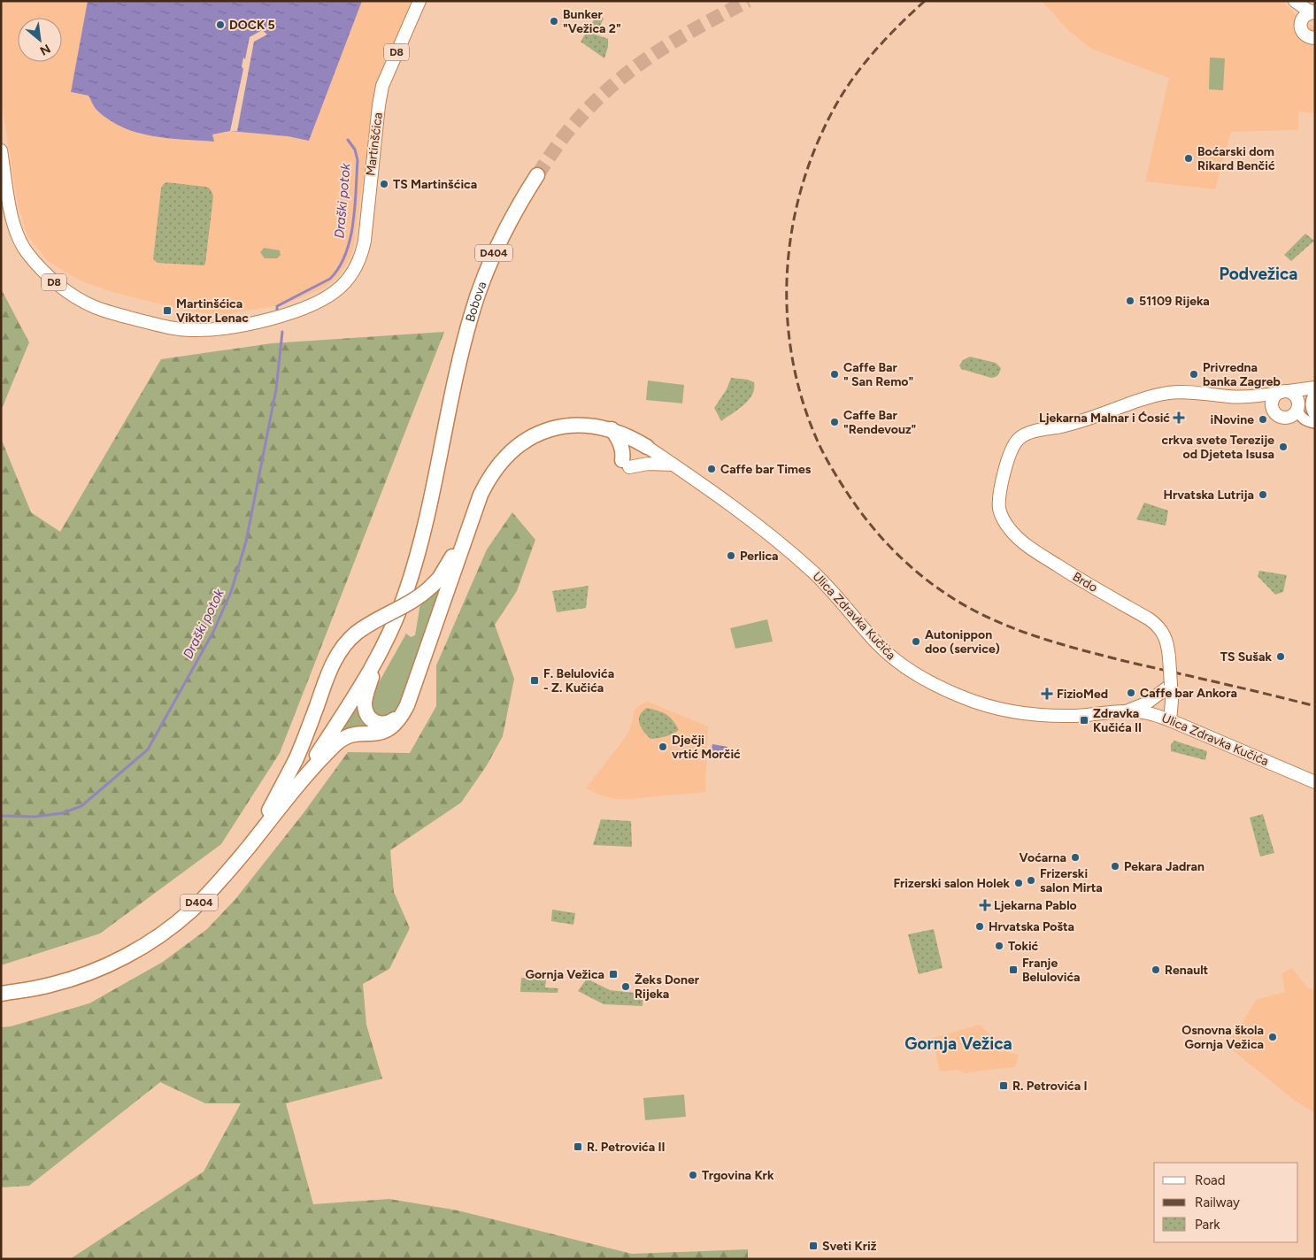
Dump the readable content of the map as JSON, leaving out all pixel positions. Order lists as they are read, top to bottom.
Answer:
{
  "streets": {
    "highway": ["D404", "Bobova"],
    "main road": [
      "D8",
      "Martinšćica",
      "Brdo",
      "Ulica Zdravka Kučića"
    ]
  },
  "crossings": [
    ["D404", "Bobova"],
    ["Brdo", "Ulica Zdravka Kučića"]
  ],
  "districts": ["Podvežica", "Gornja Vežica"],
  "water": ["Draški potok"],
  "places": {
    "other": [
      "Bunker \"Vežica 2\"",
      "DOCK 5",
      "Boćarski dom Rikard Benčić",
      "TS Martinšćica",
      "51109 Rijeka",
      "Caffe Bar \" San Remo\"",
      "Privredna banka Zagreb",
      "iNovine",
      "Caffe Bar \"Rendevouz\"",
      "crkva svete Terezije od Djeteta Isusa",
      "Caffe bar Times",
      "Hrvatska Lutrija",
      "Perlica",
      "Autonippon doo (service)",
      "TS Sušak",
      "Caffe bar Ankora",
      "Dječji vrtić Morčić",
      "Voćarna",
      "Pekara Jadran",
      "Frizerski salon Mirta",
      "Frizerski salon Holek",
      "Hrvatska Pošta",
      "Tokić",
      "Renault",
      "Žeks Doner Rijeka",
      "Osnovna škola Gornja Vežica",
      "Trgovina Krk"
    ],
    "transit": [
      "Martinšćica Viktor Lenac",
      "F. Belulovića - Z. Kučića",
      "Zdravka Kučića II",
      "Franje Belulovića",
      "Gornja Vežica",
      "R. Petrovića I",
      "R. Petrovića II",
      "Sveti Križ"
    ],
    "health": ["Ljekarna Malnar i Ćosić", "FizioMed", "Ljekarna Pablo"]
  },
  "legend": ["Road", "Railway", "Park"],
  "north": "bottom right"
}
